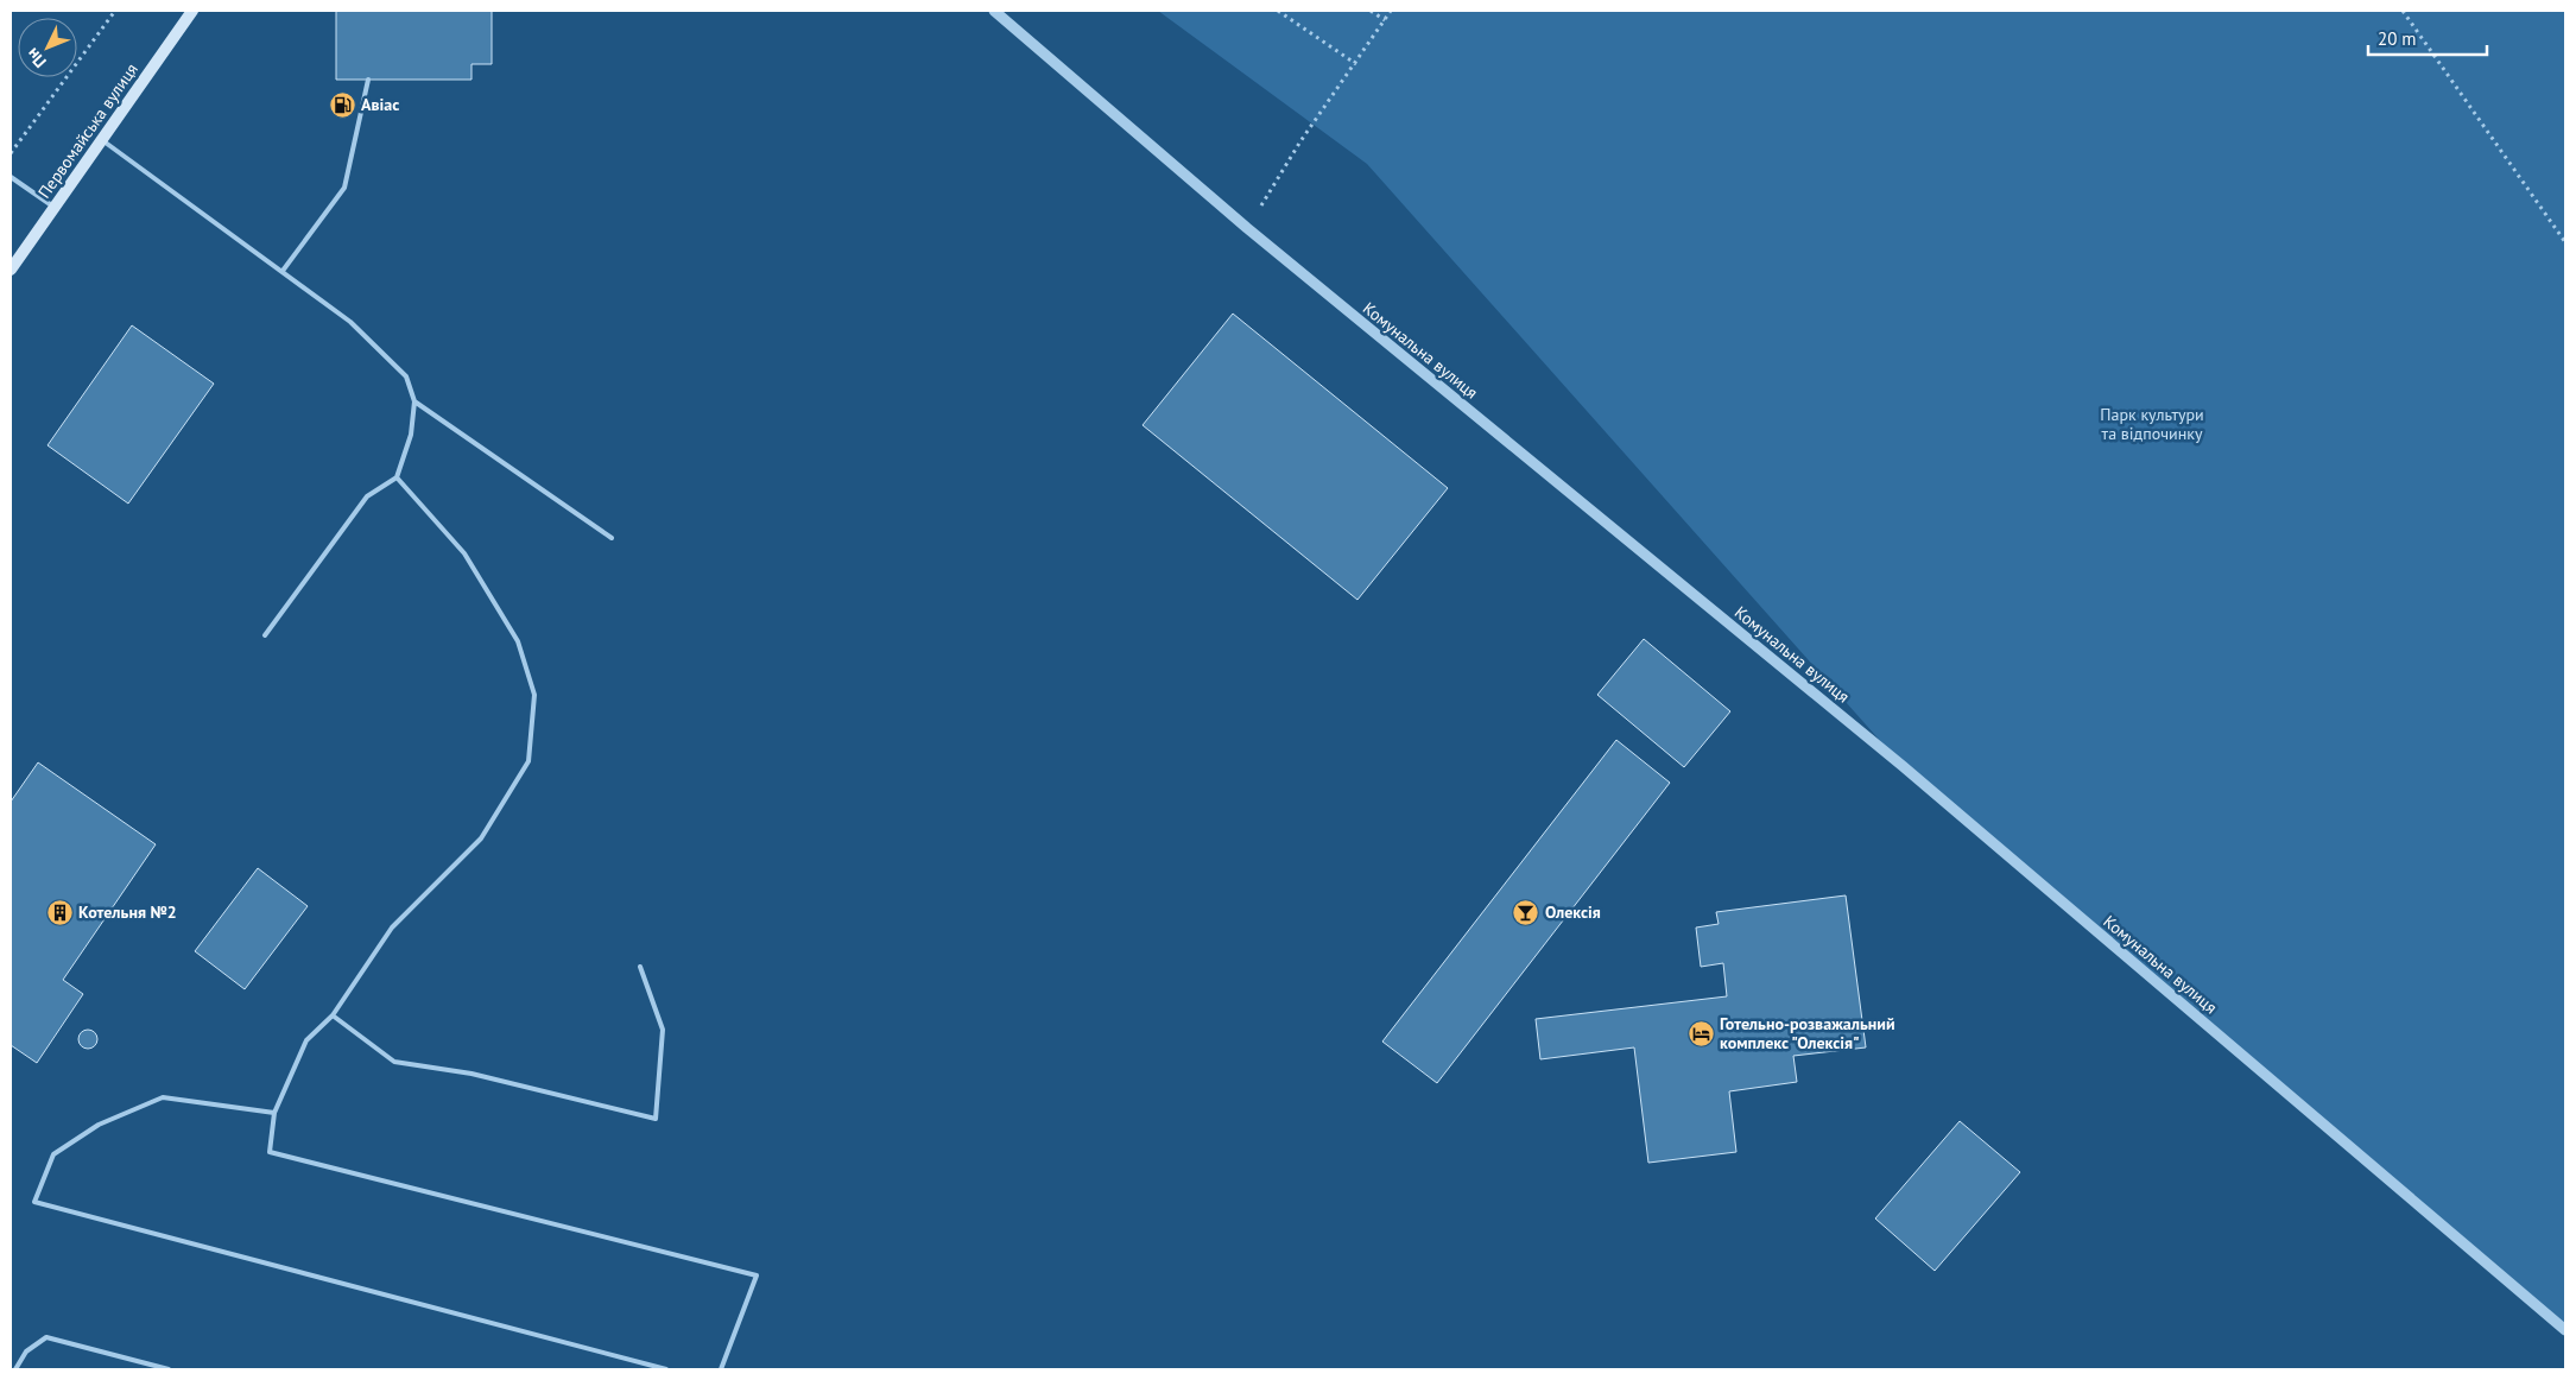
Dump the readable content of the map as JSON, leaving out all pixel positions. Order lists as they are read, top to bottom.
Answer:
{
  "streets": {
    "main road": ["Первомайська вулиця"],
    "street": ["Комунальна вулиця"]
  },
  "parks": ["Парк культури та відпочинку"],
  "places": {
    "fuel station": ["Авіас"],
    "building": ["Котельня №2"],
    "bar": ["Олексія"],
    "hotel": ["Готельно-розважальний комплекс \"Олексія\""]
  },
  "scale_bar": "20 m",
  "north": "bottom left"
}
